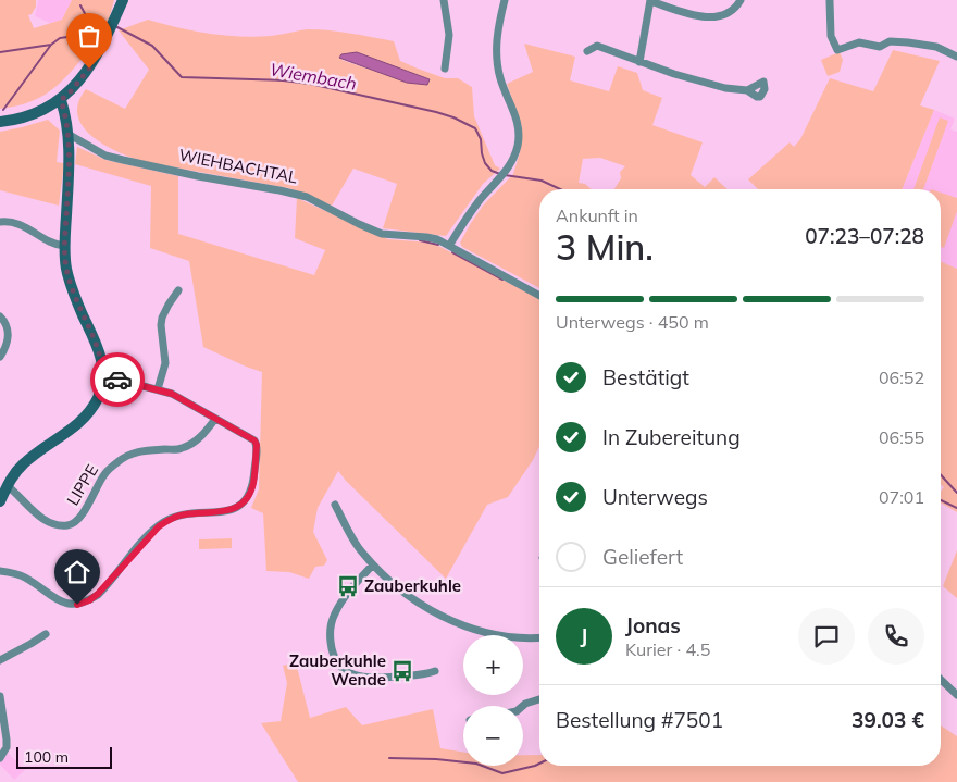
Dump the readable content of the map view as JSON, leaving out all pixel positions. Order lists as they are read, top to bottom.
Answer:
{
  "streets": {
    "street": ["WIEHBACHTAL", "LIPPE"]
  },
  "water": ["Wiembach"],
  "places": {
    "bus stop": ["Zauberkuhle", "Zauberkuhle Wende"]
  },
  "scale_bar": "100 m",
  "page": {
    "heading": ["3 Min.", "Ankunft in", "07:23–07:28"],
    "panel": [
      "Jonas",
      "Kurier · 4.5",
      "Bestellung #7501",
      "39.03 €"
    ],
    "bar": "Unterwegs · 450 m",
    "list": [
      ["Bestätigt", "06:52"],
      ["In Zubereitung", "06:55"],
      ["Unterwegs", "07:01"],
      "Geliefert"
    ],
    "round": "J",
    "map_buttons": ["+", "−"],
    "scale": "100 m"
  }
}
